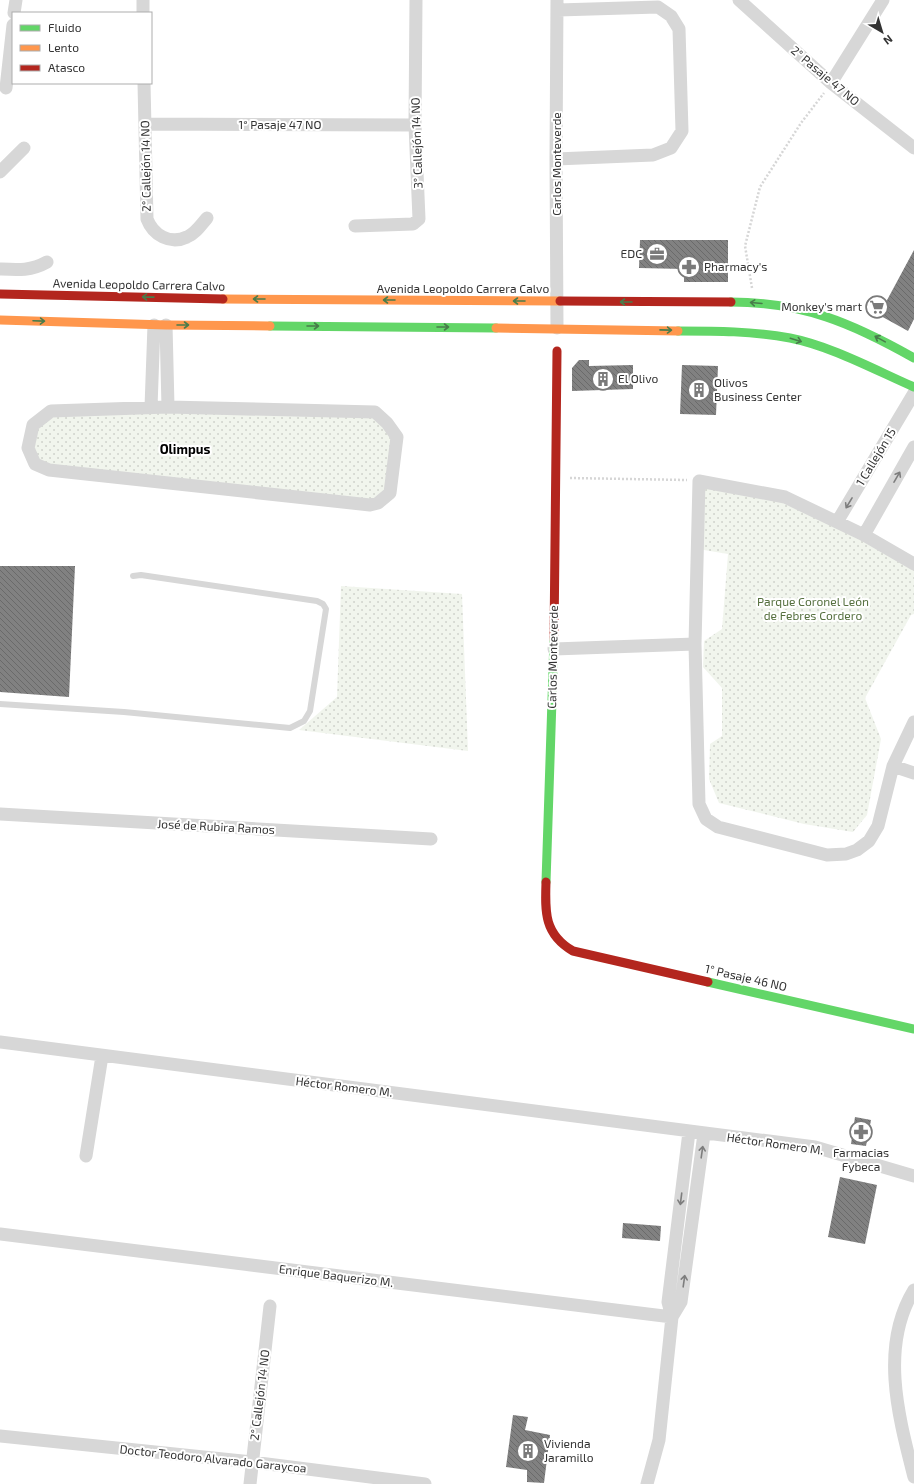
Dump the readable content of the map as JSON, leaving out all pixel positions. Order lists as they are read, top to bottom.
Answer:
{
  "streets": {
    "main road": ["Carlos Monteverde", "Avenida Leopoldo Carrera Calvo", "1° Pasaje 46 NO"],
    "street": [
      "2° Pasaje 47 NO",
      "1° Pasaje 47 NO",
      "3° Callejón 14 NO",
      "2° Callejón 14 NO",
      "1 Callejón 15",
      "José de Rubira Ramos",
      "Héctor Romero M.",
      "Enrique Baquerizo M.",
      "Doctor Teodoro Alvarado Garaycoa"
    ]
  },
  "crossings": [
    ["1° Pasaje 47 NO", "3° Callejón 14 NO"],
    ["1° Pasaje 47 NO", "2° Callejón 14 NO"],
    ["Carlos Monteverde", "Avenida Leopoldo Carrera Calvo"],
    ["Carlos Monteverde", "1° Pasaje 46 NO"],
    ["2° Callejón 14 NO", "Doctor Teodoro Alvarado Garaycoa"]
  ],
  "districts": ["Olimpus"],
  "parks": ["Parque Coronel León de Febres Cordero"],
  "places": {
    "office": ["EDC"],
    "pharmacy": ["Pharmacy's", "Farmacias Fybeca"],
    "supermarket": ["Monkey's mart"],
    "building": ["El Olivo", "Olivos Business Center", "Vivienda Jaramillo"]
  },
  "legend": ["Fluido", "Lento", "Atasco"],
  "north": "bottom right"
}
